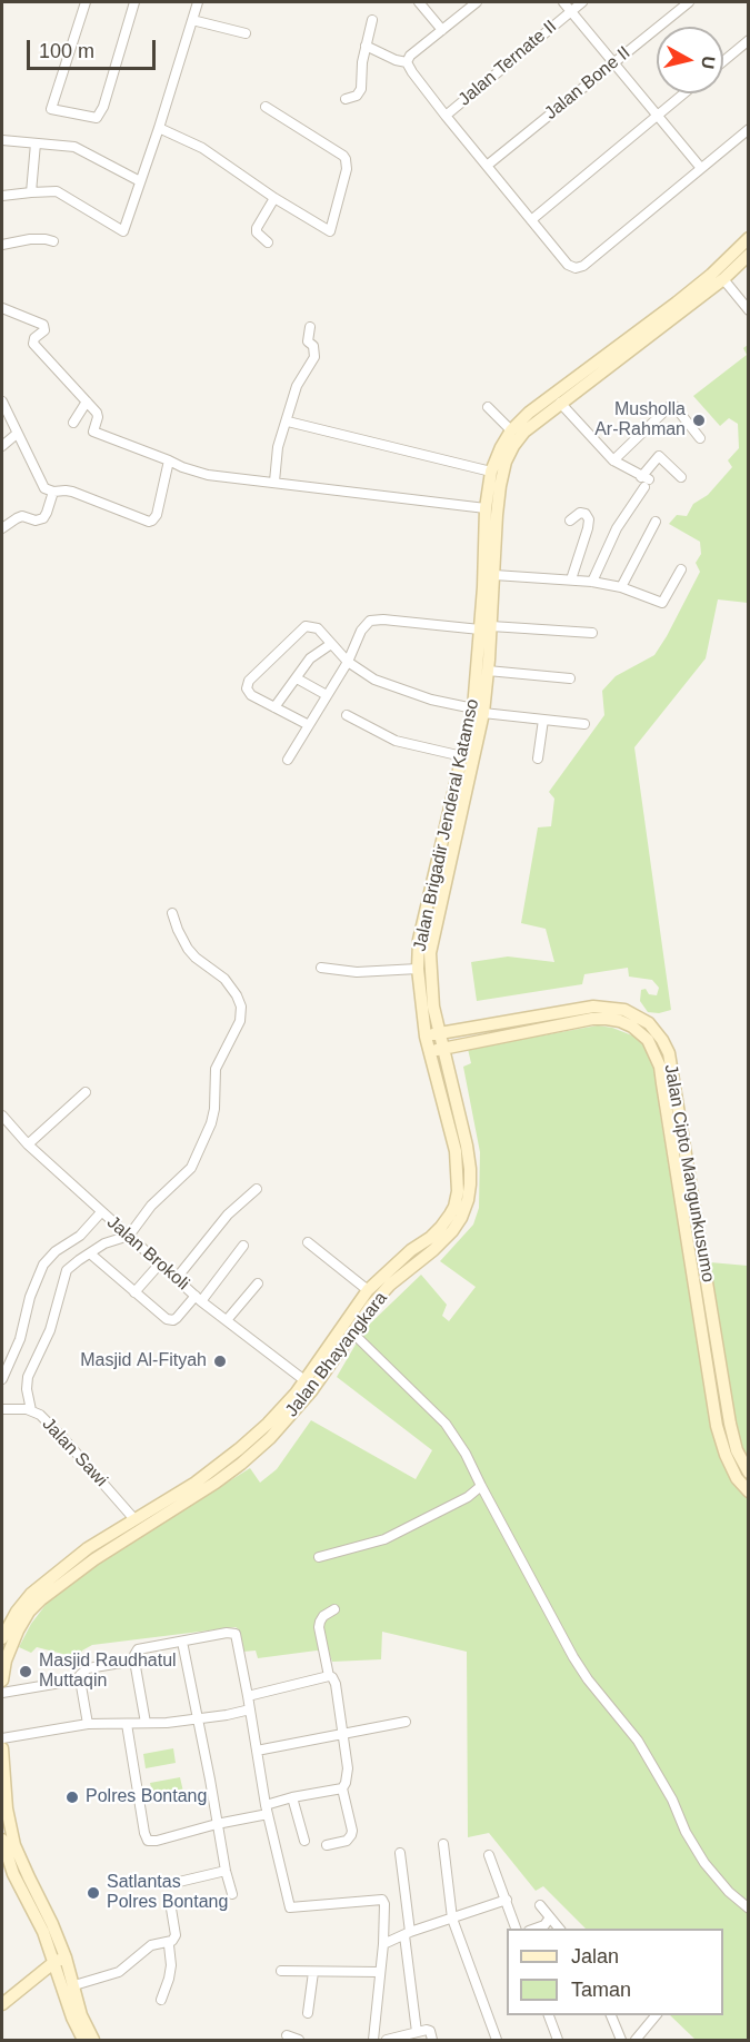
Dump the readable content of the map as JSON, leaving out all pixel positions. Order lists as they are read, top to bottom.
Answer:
{
  "streets": {
    "main road": ["Jalan Brigadir Jenderal Katamso", "Jalan Cipto Mangunkusumo", "Jalan Bhayangkara"],
    "street": [
      "Jalan Ternate II",
      "Jalan Bone II",
      "Jalan Brokoli",
      "Jalan Sawi"
    ]
  },
  "crossings": [
    ["Jalan Brigadir Jenderal Katamso", "Jalan Cipto Mangunkusumo"],
    ["Jalan Brigadir Jenderal Katamso", "Jalan Bhayangkara"],
    ["Jalan Cipto Mangunkusumo", "Jalan Bhayangkara"],
    ["Jalan Brokoli", "Jalan Bhayangkara"],
    ["Jalan Bhayangkara", "Jalan Sawi"]
  ],
  "places": [
    "Musholla Ar-Rahman",
    "Masjid Al-Fityah",
    "Masjid Raudhatul Muttaqin",
    "Polres Bontang",
    "Satlantas Polres Bontang"
  ],
  "legend": ["Jalan", "Taman"],
  "scale_bar": "100 m",
  "north": "right"
}
